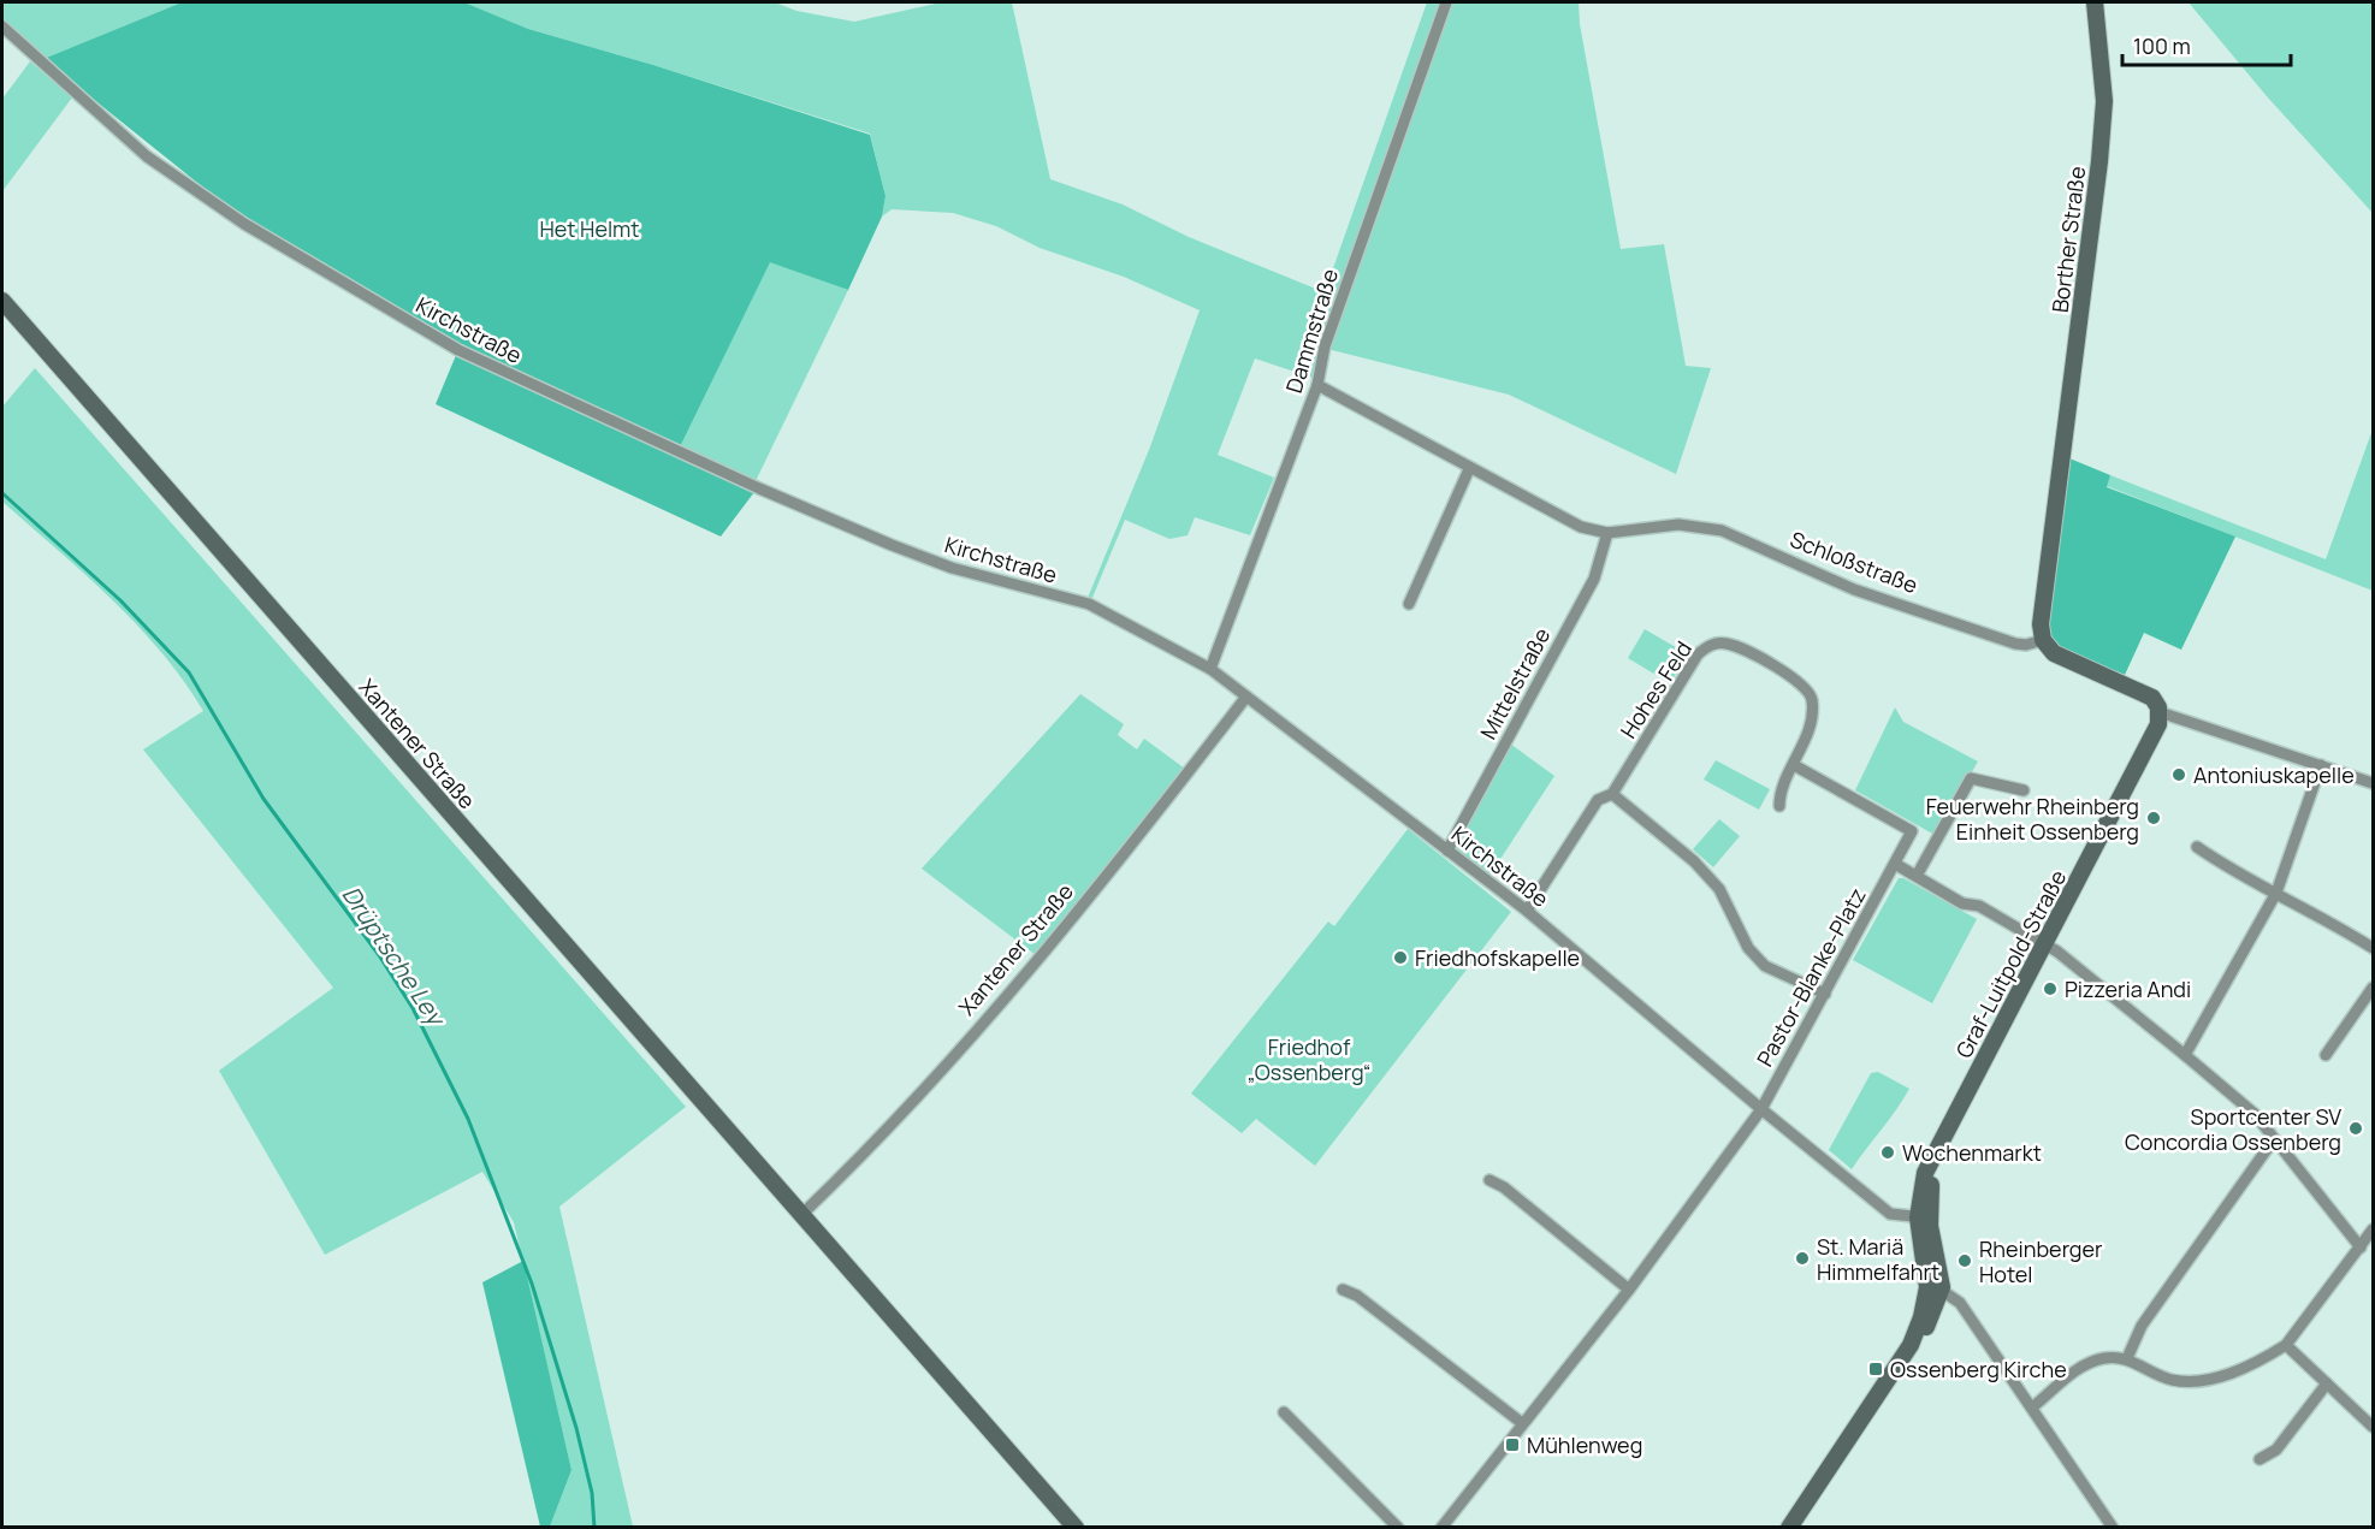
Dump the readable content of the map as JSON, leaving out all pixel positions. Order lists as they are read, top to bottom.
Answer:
{
  "streets": {
    "street": [
      "Borther Straße",
      "Kirchstraße",
      "Dammstraße",
      "Schloßstraße",
      "Mittelstraße",
      "Hohes Feld",
      "Xantener Straße",
      "Graf-Luitpold-Straße",
      "Pastor-Blanke-Platz"
    ]
  },
  "crossings": [
    ["Borther Straße", "Schloßstraße"],
    ["Kirchstraße", "Dammstraße"],
    ["Kirchstraße", "Mittelstraße"],
    ["Kirchstraße", "Hohes Feld"],
    ["Kirchstraße", "Xantener Straße"],
    ["Kirchstraße", "Graf-Luitpold-Straße"],
    ["Kirchstraße", "Pastor-Blanke-Platz"],
    ["Dammstraße", "Schloßstraße"],
    ["Schloßstraße", "Mittelstraße"],
    ["Hohes Feld", "Pastor-Blanke-Platz"]
  ],
  "water": ["Drüptsche Ley"],
  "parks": ["Het Helmt", "Friedhof „Ossenberg“"],
  "places": {
    "other": [
      "Antoniuskapelle",
      "Feuerwehr Rheinberg Einheit Ossenberg",
      "Friedhofskapelle",
      "Pizzeria Andi",
      "Sportcenter SV Concordia Ossenberg",
      "Wochenmarkt",
      "St. Mariä Himmelfahrt",
      "Rheinberger Hotel"
    ],
    "transit": ["Ossenberg Kirche", "Mühlenweg"]
  },
  "scale_bar": "100 m"
}
